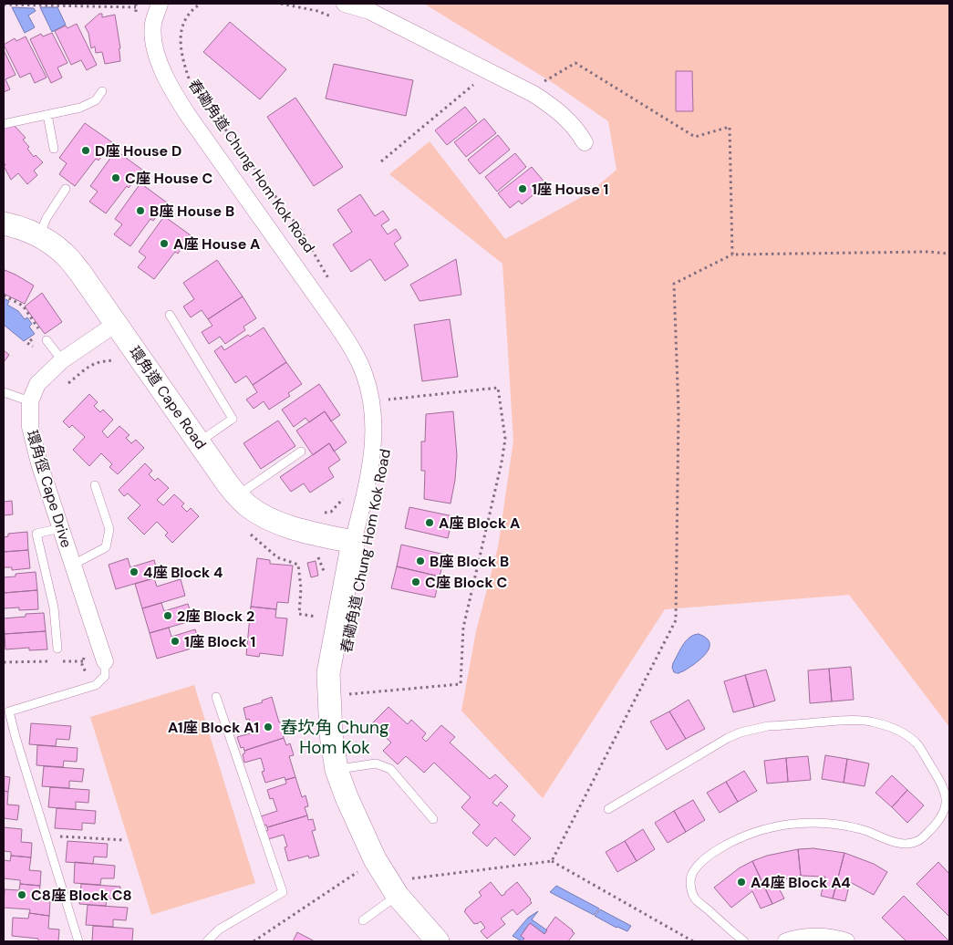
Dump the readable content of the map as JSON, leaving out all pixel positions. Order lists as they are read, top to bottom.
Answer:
{
  "streets": {
    "street": ["舂磡角道 Chung Hom Kok Road", "環角道 Cape Road", "環角徑 Cape Drive"]
  },
  "crossings": [
    ["舂磡角道 Chung Hom Kok Road", "環角道 Cape Road"],
    ["環角道 Cape Road", "環角徑 Cape Drive"]
  ],
  "districts": ["舂坎角 Chung Hom Kok"],
  "places": [
    "D座 House D",
    "C座 House C",
    "1座 House 1",
    "B座 House B",
    "A座 House A",
    "A座 Block A",
    "B座 Block B",
    "4座 Block 4",
    "C座 Block C",
    "2座 Block 2",
    "1座 Block 1",
    "A1座 Block A1",
    "A4座 Block A4",
    "C8座 Block C8"
  ]
}
